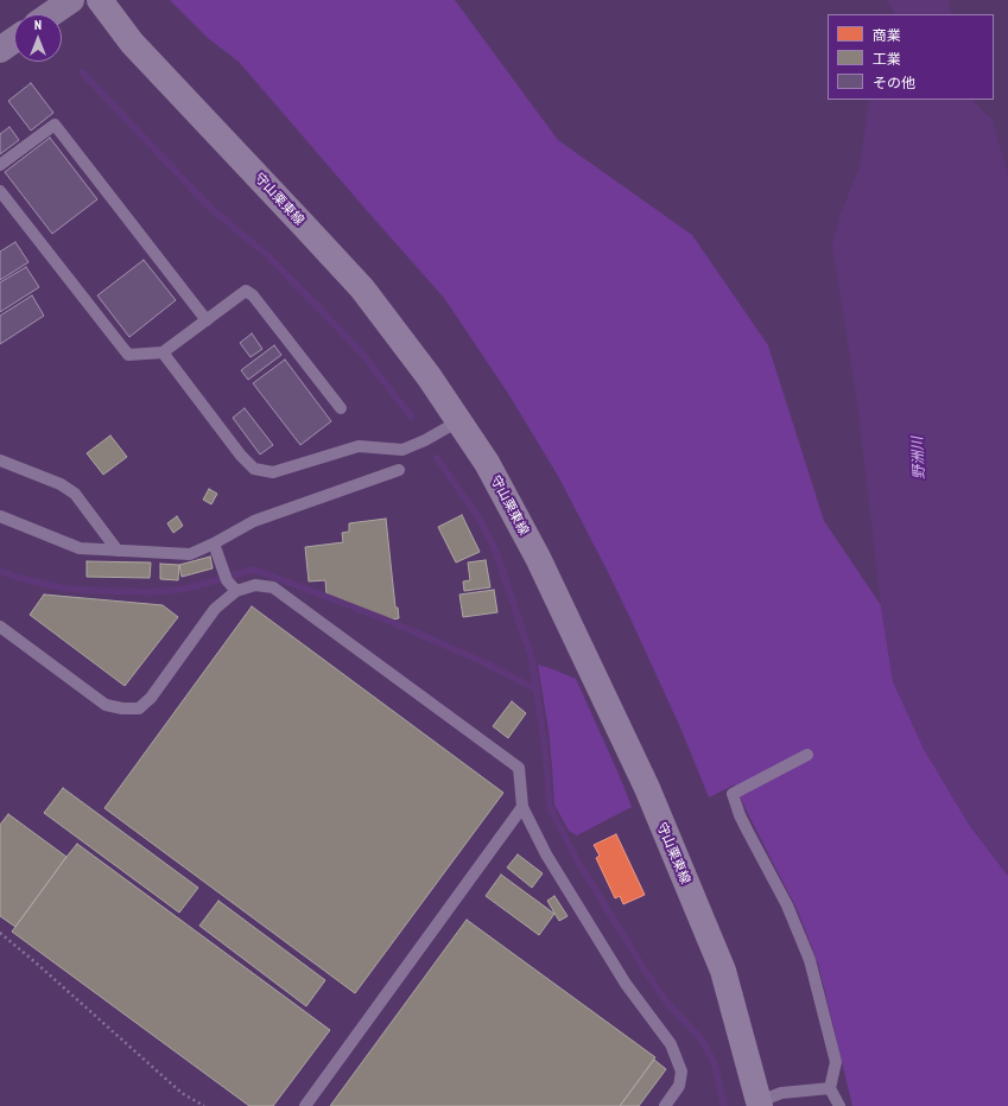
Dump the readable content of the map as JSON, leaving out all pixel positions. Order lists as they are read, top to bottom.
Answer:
{
  "streets": {
    "main road": ["守山栗東線"]
  },
  "water": ["野洲川"],
  "legend": ["商業", "工業", "その他"],
  "north": "top"
}
